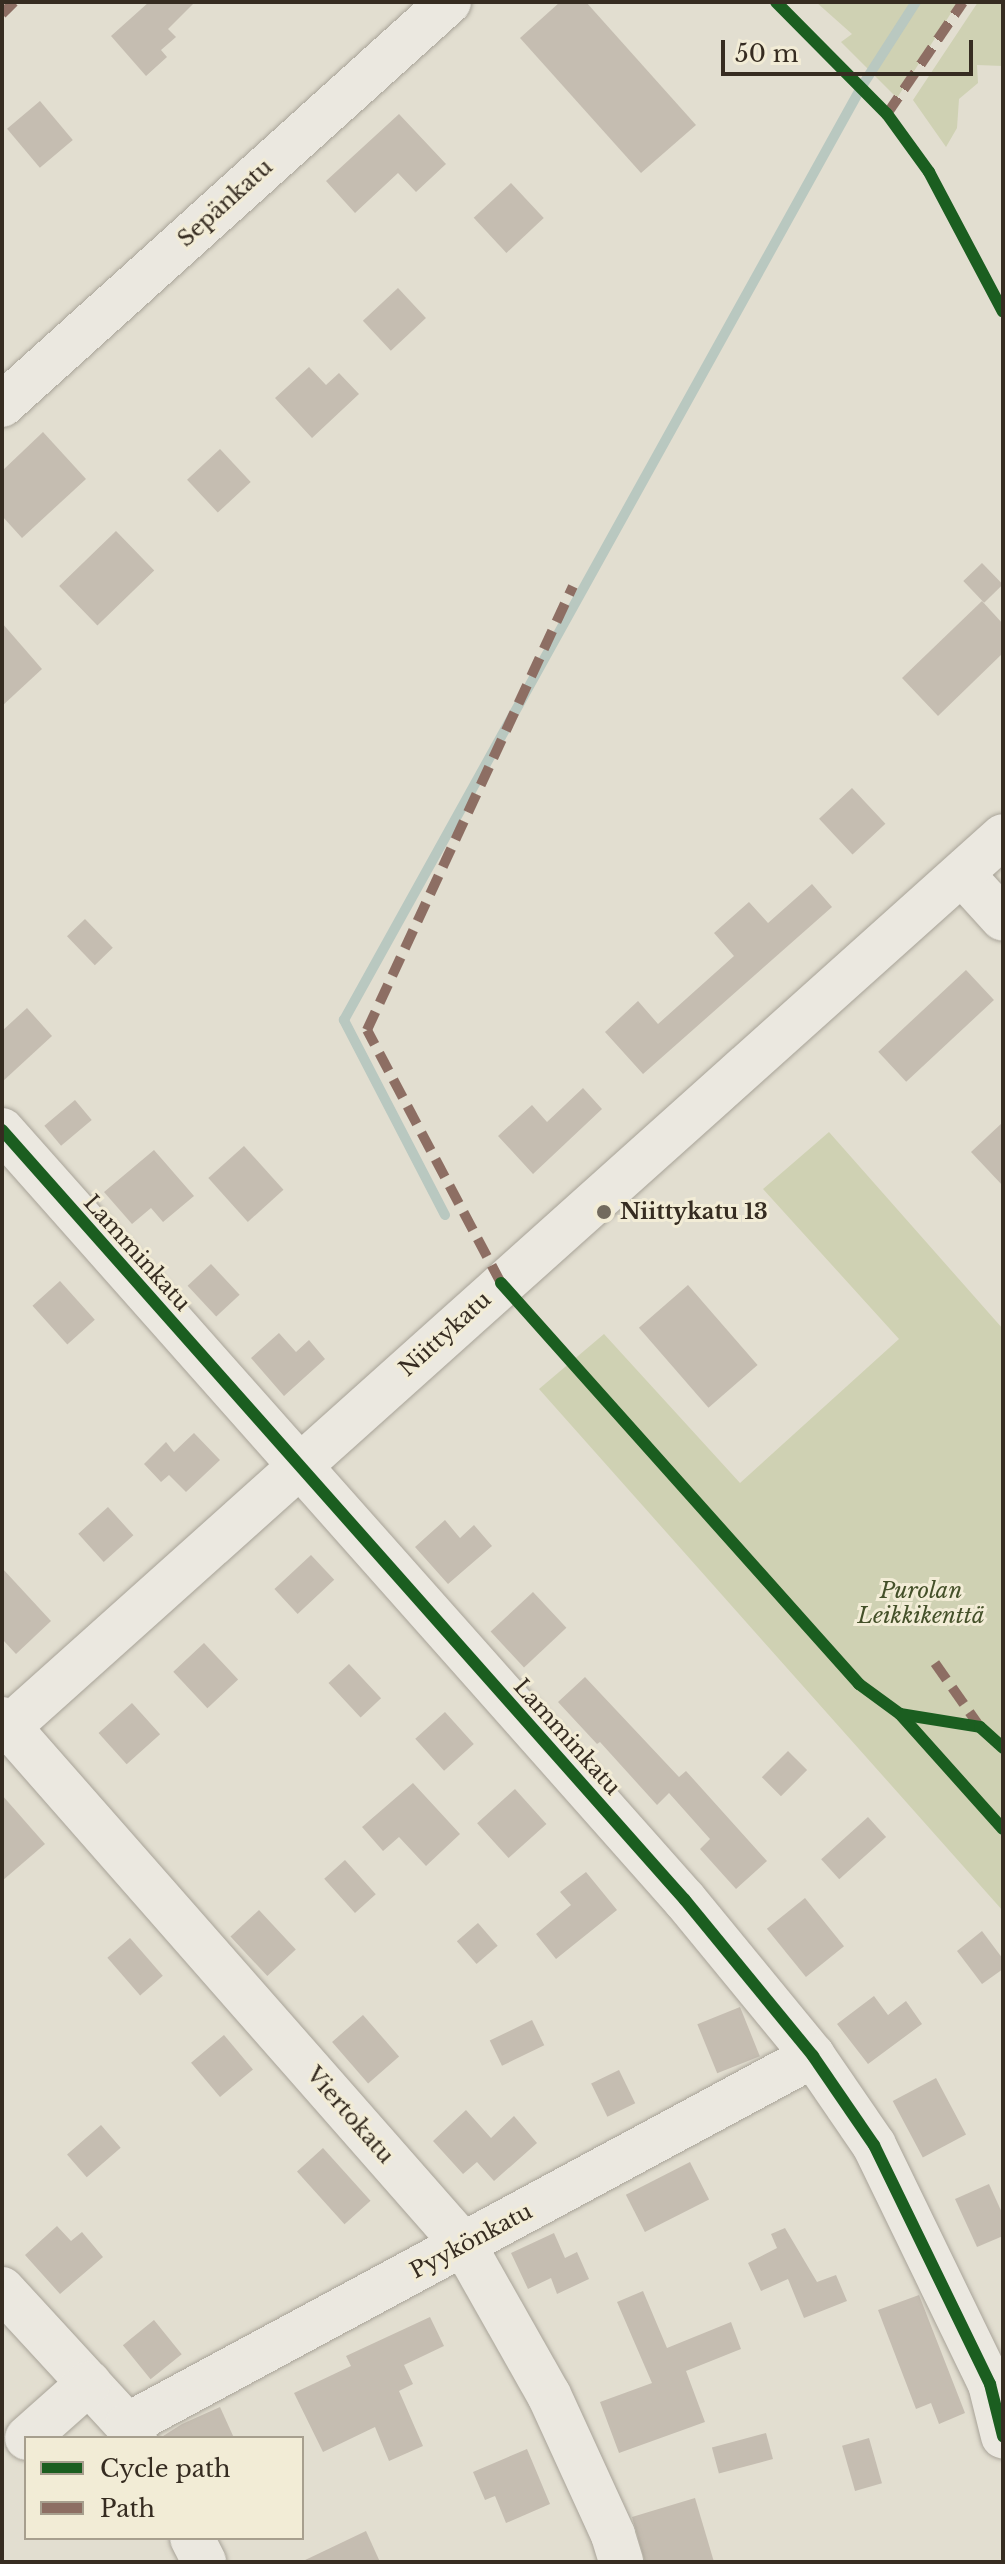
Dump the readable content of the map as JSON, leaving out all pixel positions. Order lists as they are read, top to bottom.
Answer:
{
  "streets": {
    "street": [
      "Sepänkatu",
      "Lamminkatu",
      "Niittykatu",
      "Viertokatu",
      "Pyykönkatu"
    ]
  },
  "crossings": [
    ["Lamminkatu", "Niittykatu"],
    ["Lamminkatu", "Pyykönkatu"],
    ["Niittykatu", "Viertokatu"],
    ["Viertokatu", "Pyykönkatu"]
  ],
  "parks": ["Purolan Leikkikenttä"],
  "places": ["Niittykatu 13"],
  "legend": ["Cycle path", "Path"],
  "scale_bar": "50 m"
}
